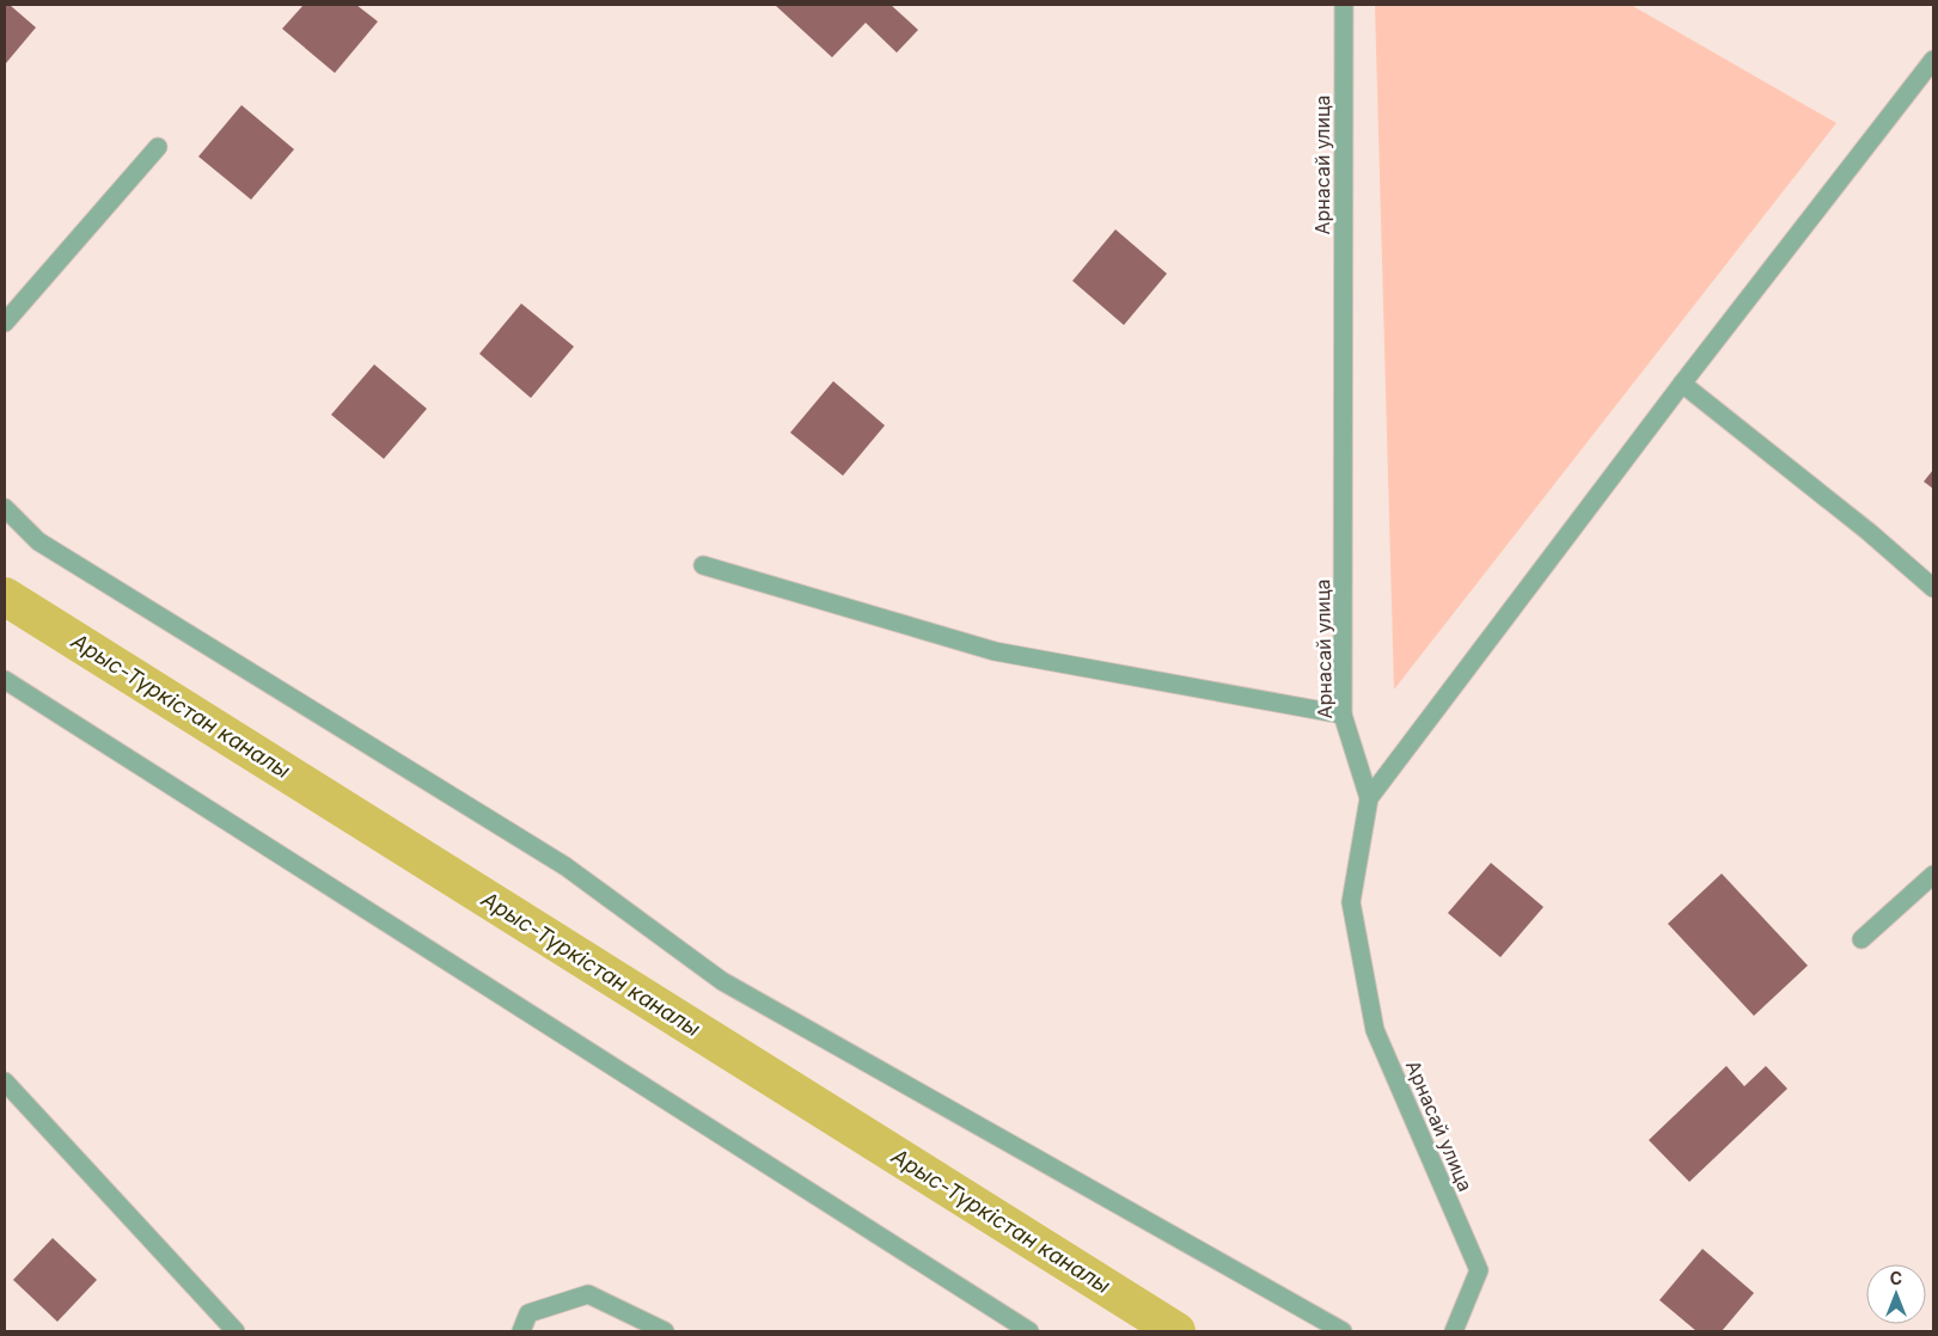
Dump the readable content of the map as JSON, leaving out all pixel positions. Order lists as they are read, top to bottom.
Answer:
{
  "streets": {
    "street": ["Арнасай улица"]
  },
  "water": ["Арыс-Түркістан каналы"],
  "north": "top"
}
